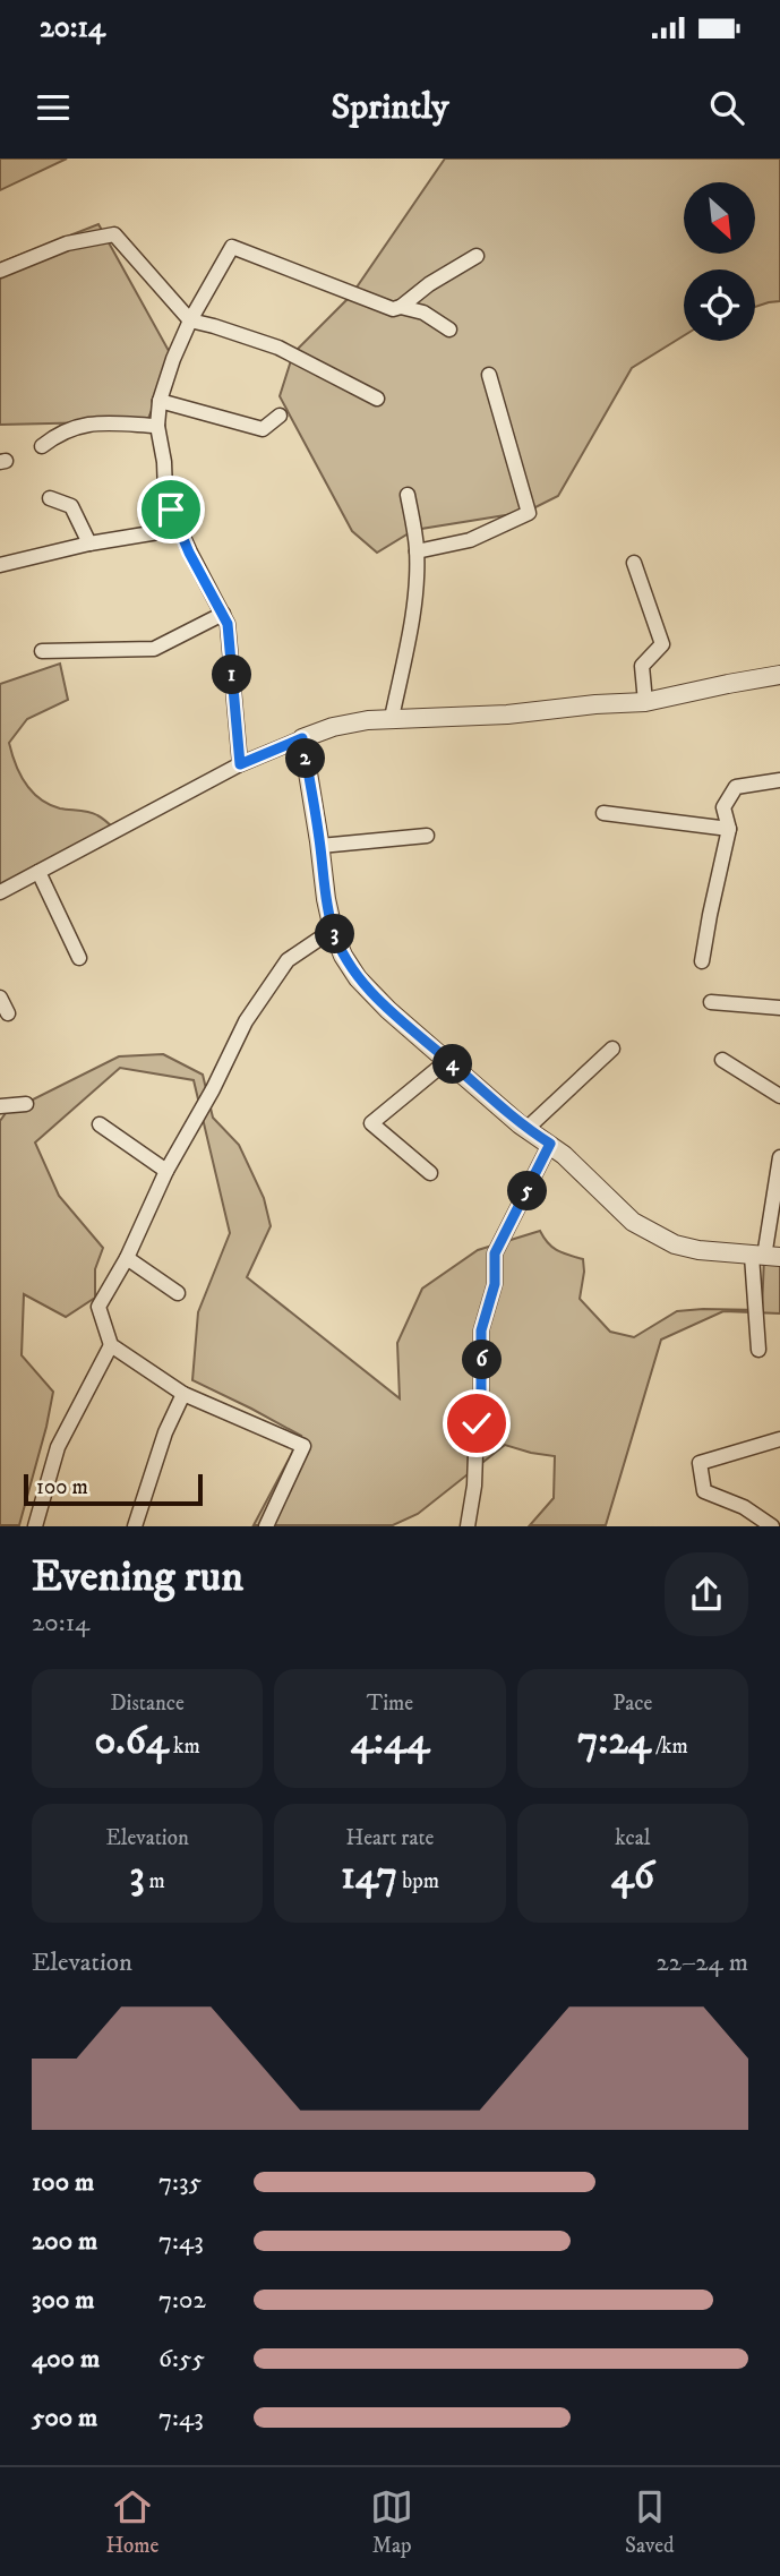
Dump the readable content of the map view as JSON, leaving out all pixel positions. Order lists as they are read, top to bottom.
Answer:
{
  "scale_bar": "100 m",
  "north": "bottom right",
  "page": {
    "status": "20:14",
    "header": "Sprintly",
    "pins": [
      "1",
      "2",
      "3",
      "4",
      "5",
      "6"
    ],
    "scale": "100 m",
    "heading": ["Evening run", "20:14"],
    "stats": [
      ["Distance", "0.64 km"],
      ["Time", "4:44"],
      ["Pace", "7:24 /km"],
      ["Elevation", "3 m"],
      ["Heart rate", "147 bpm"],
      ["kcal", "46"]
    ],
    "chart": ["Elevation", "22–24 m"],
    "list": [
      {
        "name": "100 m",
        "note": "7:35"
      },
      {
        "name": "200 m",
        "note": "7:43"
      },
      {
        "name": "300 m",
        "note": "7:02"
      },
      {
        "name": "400 m",
        "note": "6:55"
      },
      {
        "name": "500 m",
        "note": "7:43"
      }
    ],
    "tabs": ["Home", "Map", "Saved"]
  }
}
